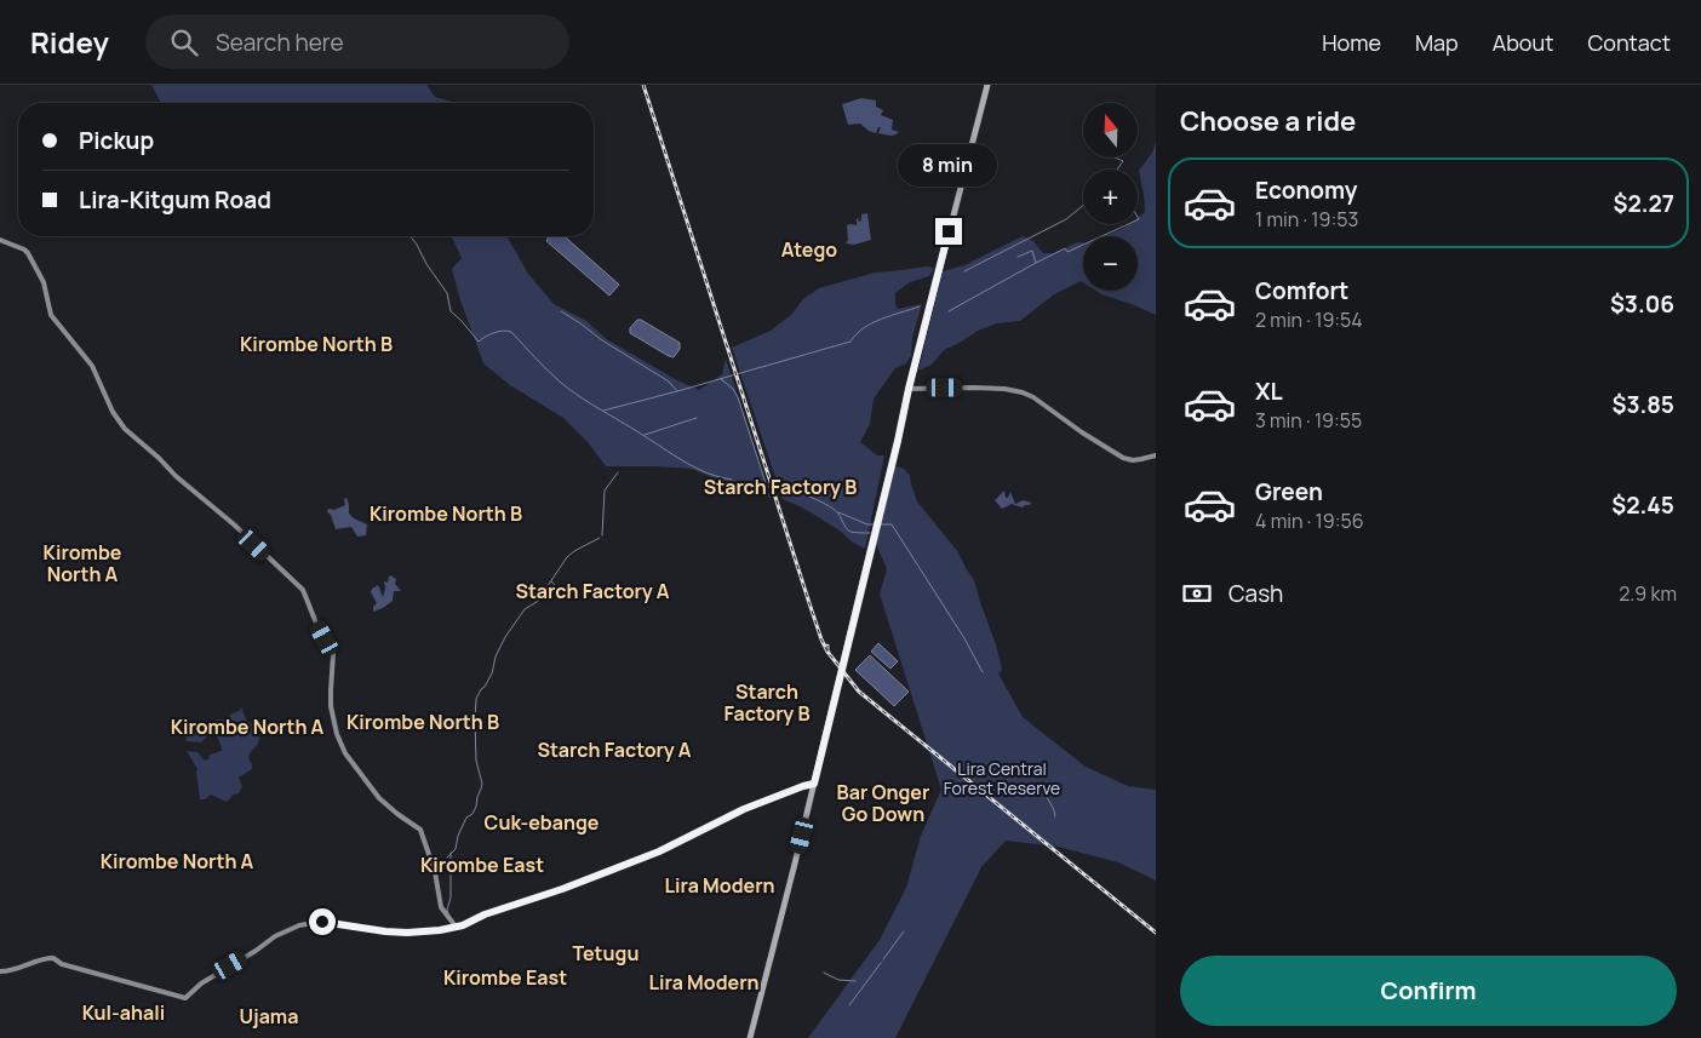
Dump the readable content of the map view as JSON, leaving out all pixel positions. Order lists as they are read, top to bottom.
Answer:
{
  "districts": [
    "Atego",
    "Kirombe North B",
    "Starch Factory B",
    "Kirombe North B",
    "Kirombe North A",
    "Starch Factory A",
    "Starch Factory B",
    "Kirombe North B",
    "Kirombe North A",
    "Starch Factory A",
    "Bar Onger Go Down",
    "Cuk-ebange",
    "Kirombe North A",
    "Kirombe East",
    "Lira Modern",
    "Tetugu",
    "Kirombe East",
    "Lira Modern",
    "Kul-ahali",
    "Ujama"
  ],
  "parks": ["Lira Central Forest Reserve"],
  "north": "top",
  "page": {
    "header": "Ridey",
    "search": "Search here",
    "nav": [
      "Home",
      "Map",
      "About",
      "Contact"
    ],
    "heading": "Choose a ride",
    "map_buttons": ["+", "−"],
    "banner": ["Pickup", "Lira-Kitgum Road"],
    "bubble": "8 min",
    "list": [
      {
        "name": "Economy",
        "note": "1 min · 19:53",
        "value": "$2.27"
      },
      {
        "name": "Comfort",
        "note": "2 min · 19:54",
        "value": "$3.06"
      },
      {
        "name": "XL",
        "note": "3 min · 19:55",
        "value": "$3.85"
      },
      {
        "name": "Green",
        "note": "4 min · 19:56",
        "value": "$2.45"
      }
    ],
    "pay": ["Cash", "2.9 km"],
    "buttons": "Confirm"
  }
}
